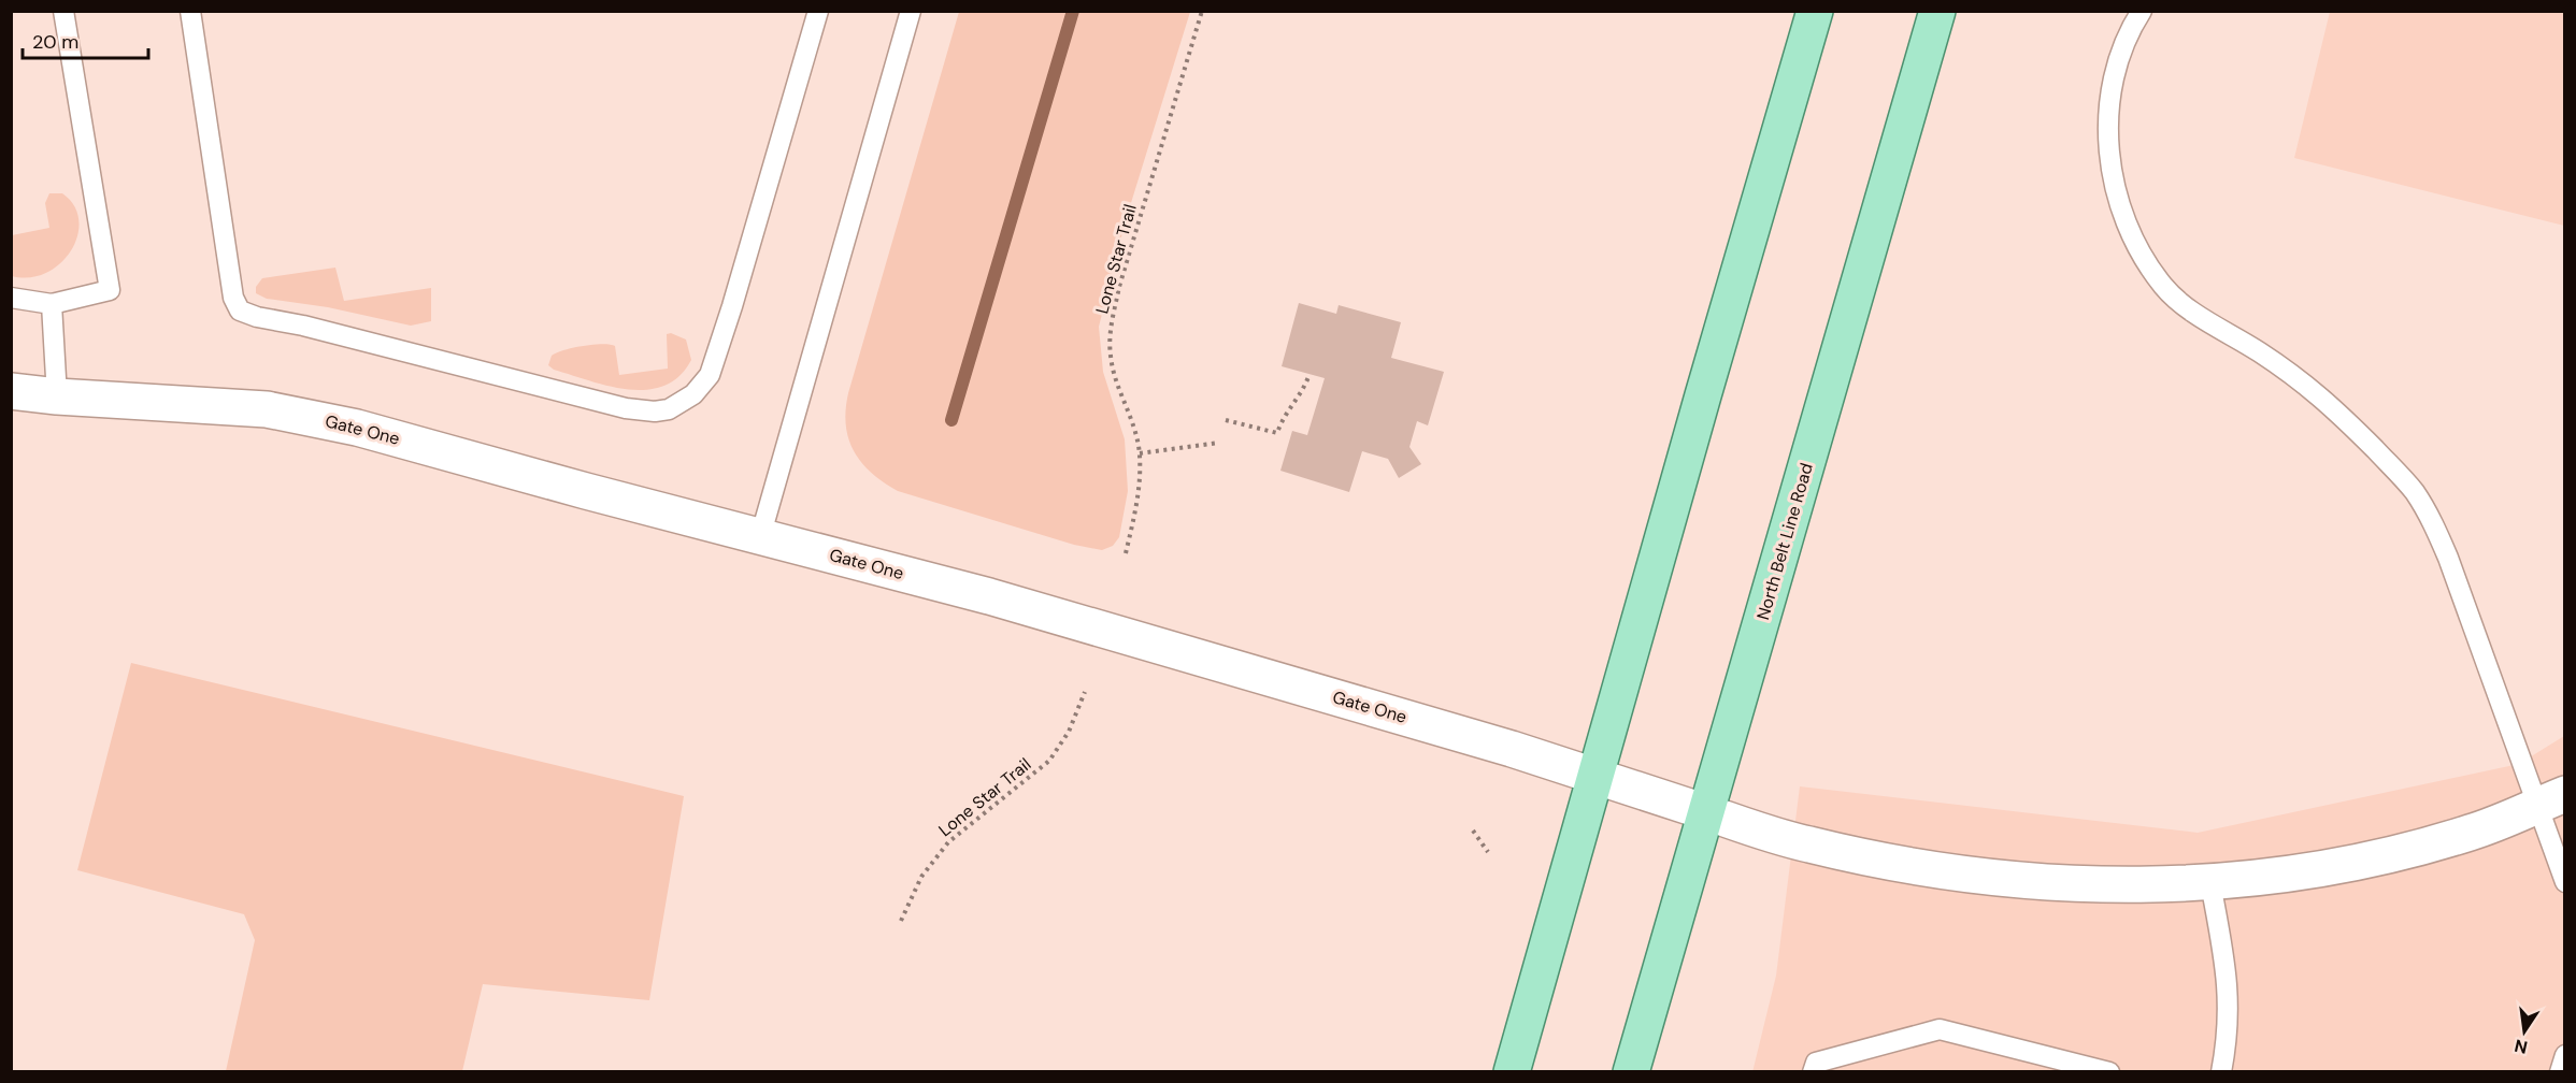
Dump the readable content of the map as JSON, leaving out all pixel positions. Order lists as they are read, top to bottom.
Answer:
{
  "streets": {
    "main road": ["North Belt Line Road"],
    "street": ["Gate One"],
    "path": ["Lone Star Trail"]
  },
  "crossings": [
    ["Gate One", "North Belt Line Road"]
  ],
  "scale_bar": "20 m",
  "north": "bottom"
}
